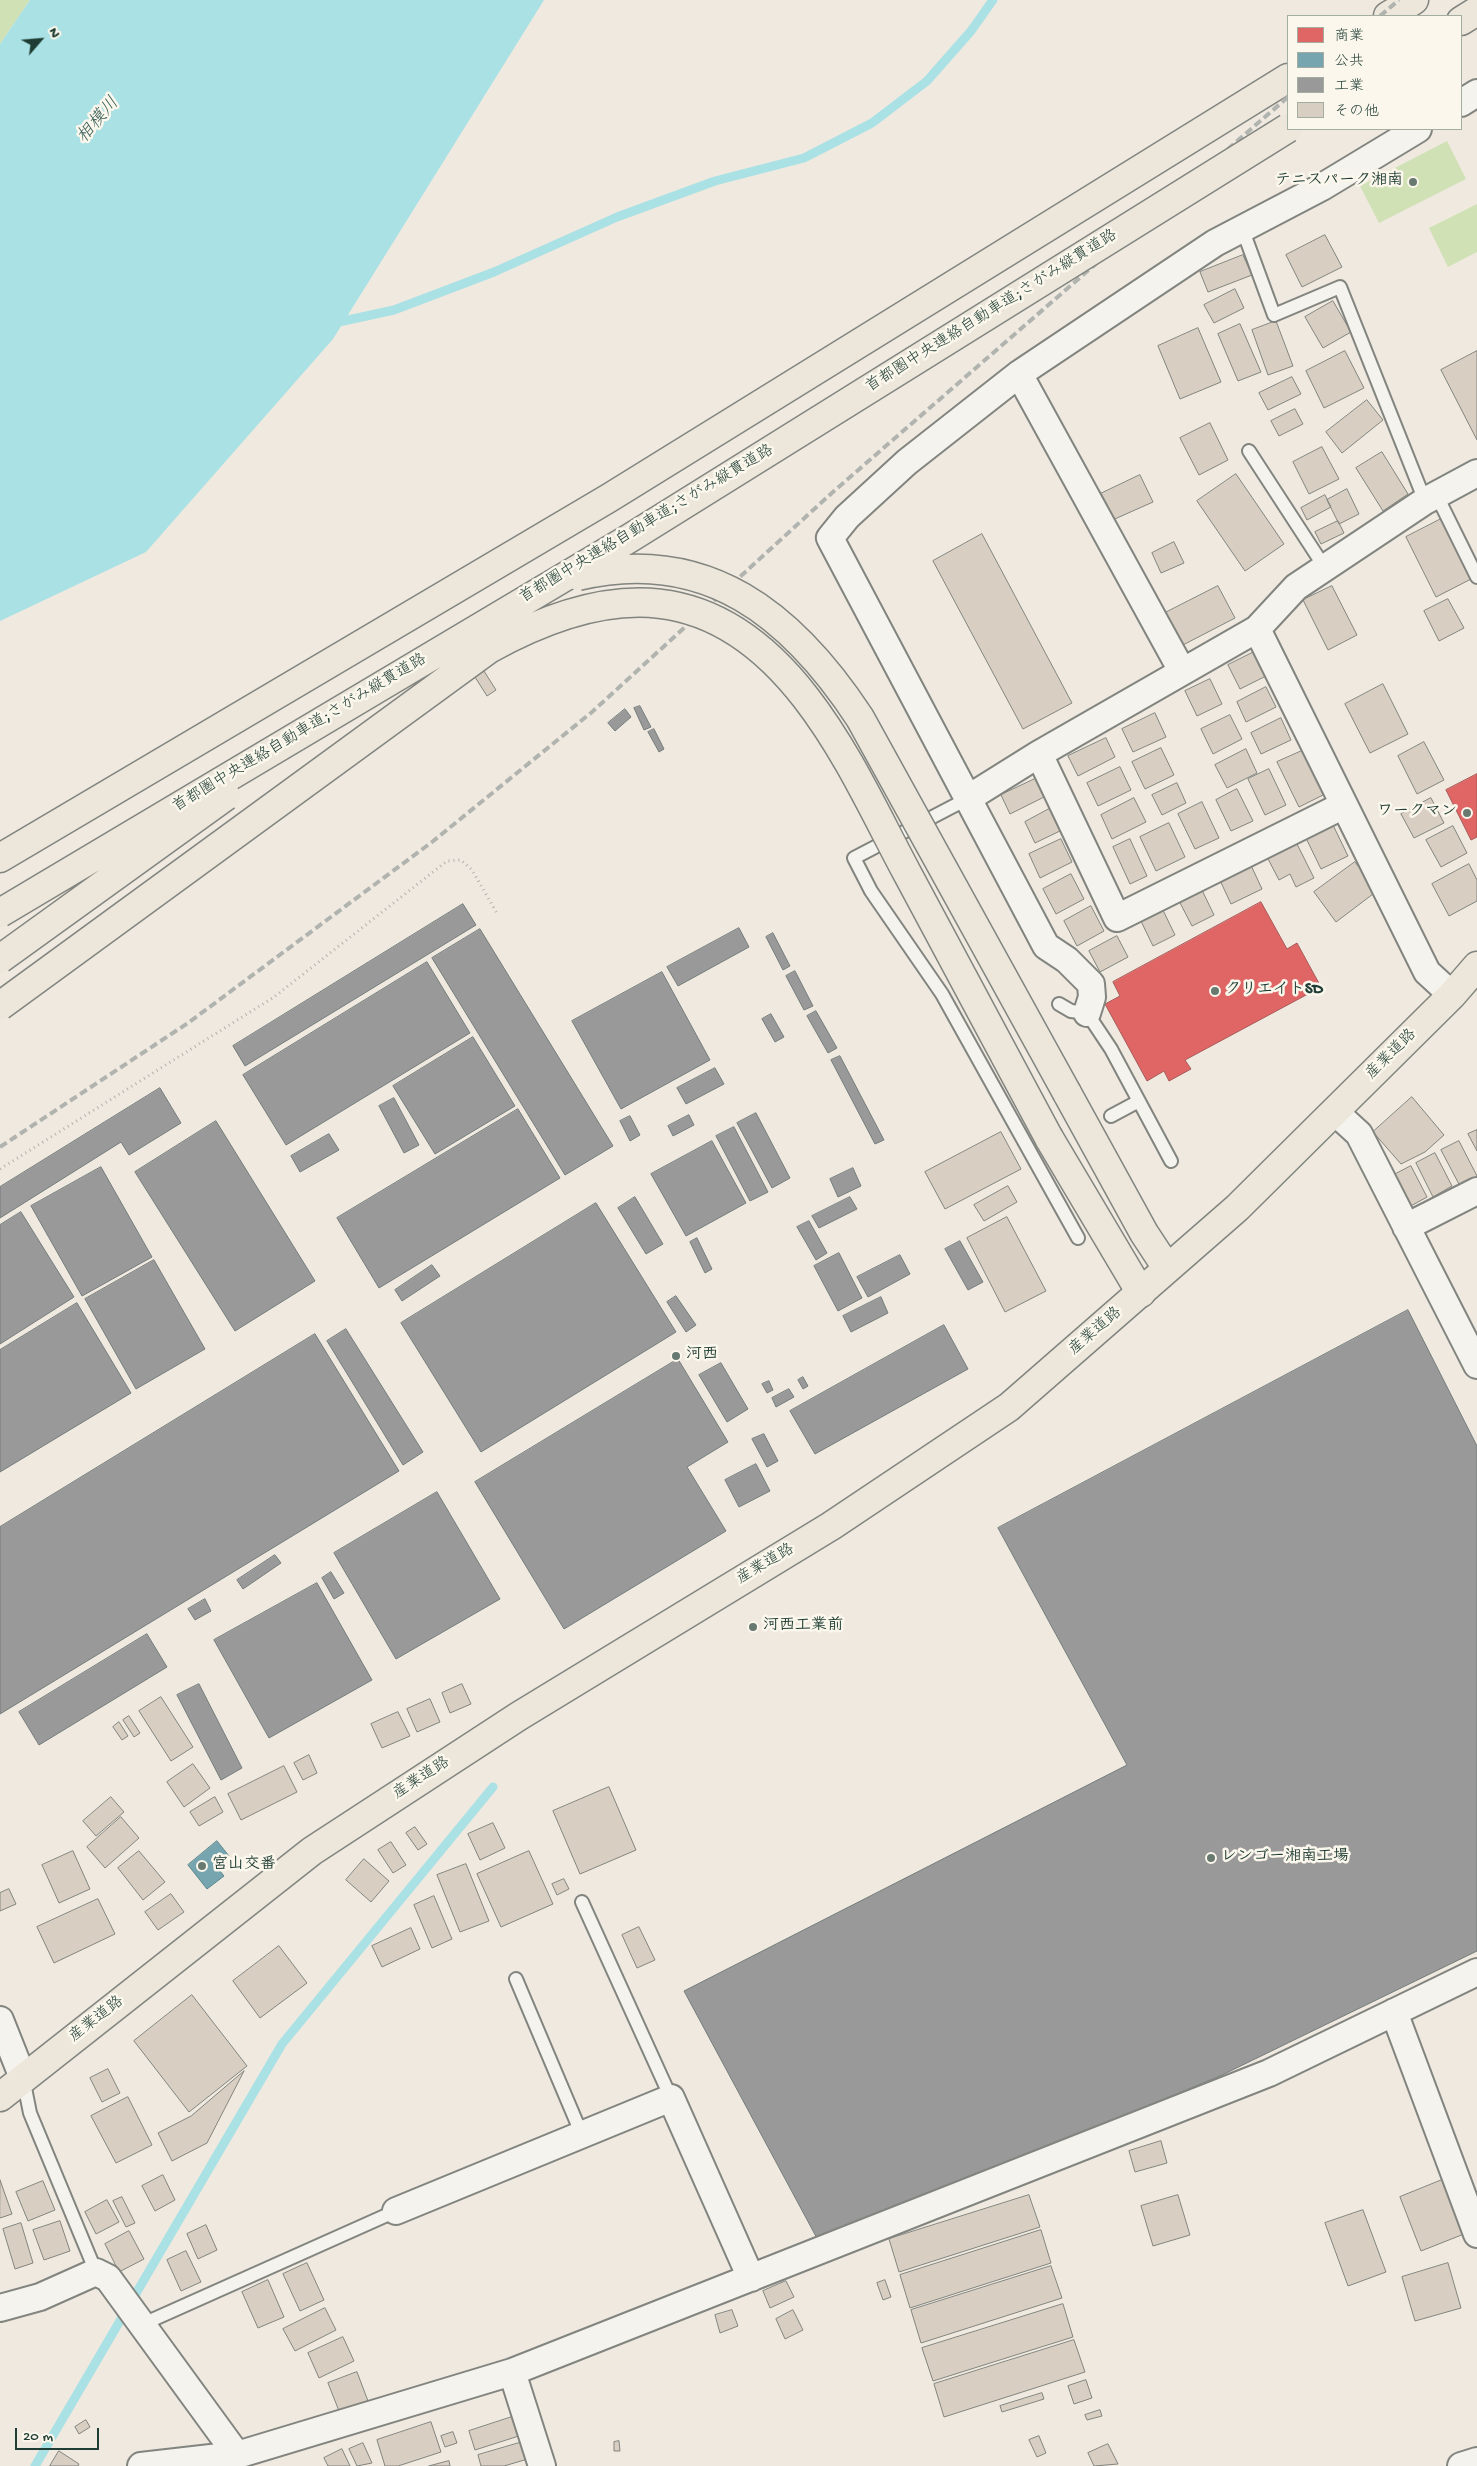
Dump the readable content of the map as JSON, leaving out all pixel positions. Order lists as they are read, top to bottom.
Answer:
{
  "streets": {
    "main road": ["首都圏中央連絡自動車道;さがみ縦貫道路", "産業道路"]
  },
  "water": ["相模川"],
  "places": [
    "テニスパーク湘南",
    "ワークマン",
    "クリエイトSD",
    "河西",
    "河西工業前",
    "レンゴー湘南工場",
    "宮山交番"
  ],
  "legend": [
    "商業",
    "公共",
    "工業",
    "その他"
  ],
  "scale_bar": "20 m",
  "north": "top right"
}
